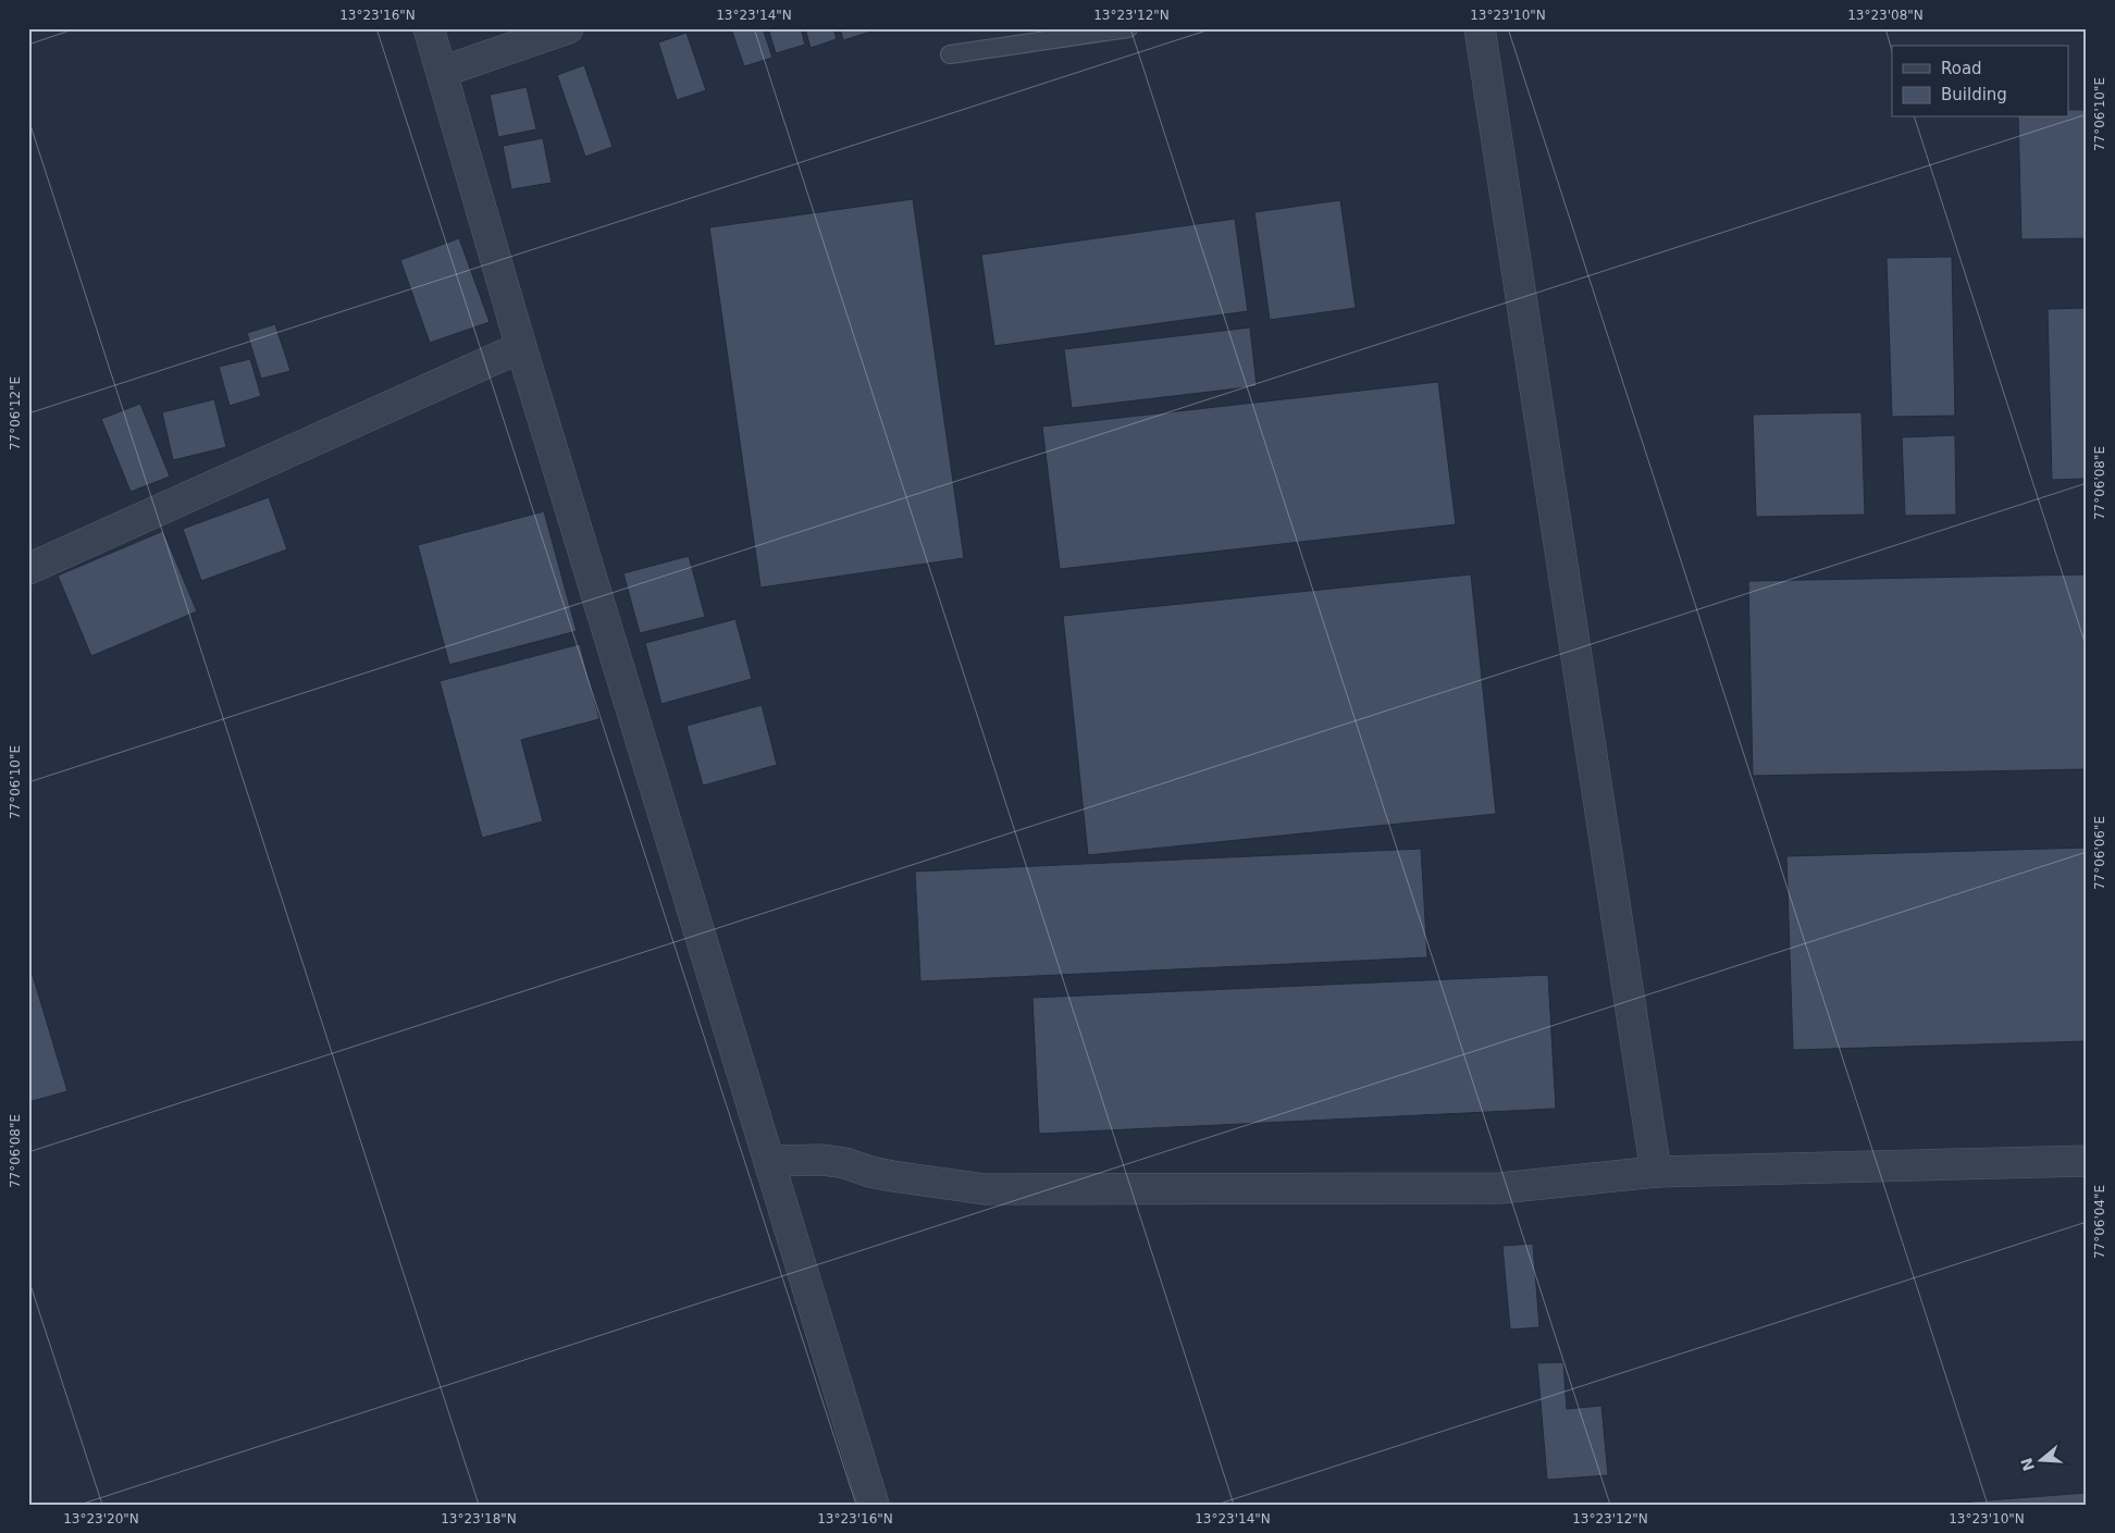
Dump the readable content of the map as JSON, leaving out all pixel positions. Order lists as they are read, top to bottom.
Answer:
{
  "legend": ["Road", "Building"],
  "north": "left",
  "coordinates": [
    "13°23'16\"N",
    "13°23'14\"N",
    "13°23'12\"N",
    "13°23'10\"N",
    "13°23'08\"N",
    "77°06'10\"E",
    "77°06'12\"E",
    "77°06'08\"E",
    "77°06'06\"E",
    "77°06'04\"E",
    "13°23'20\"N",
    "13°23'18\"N"
  ]
}
